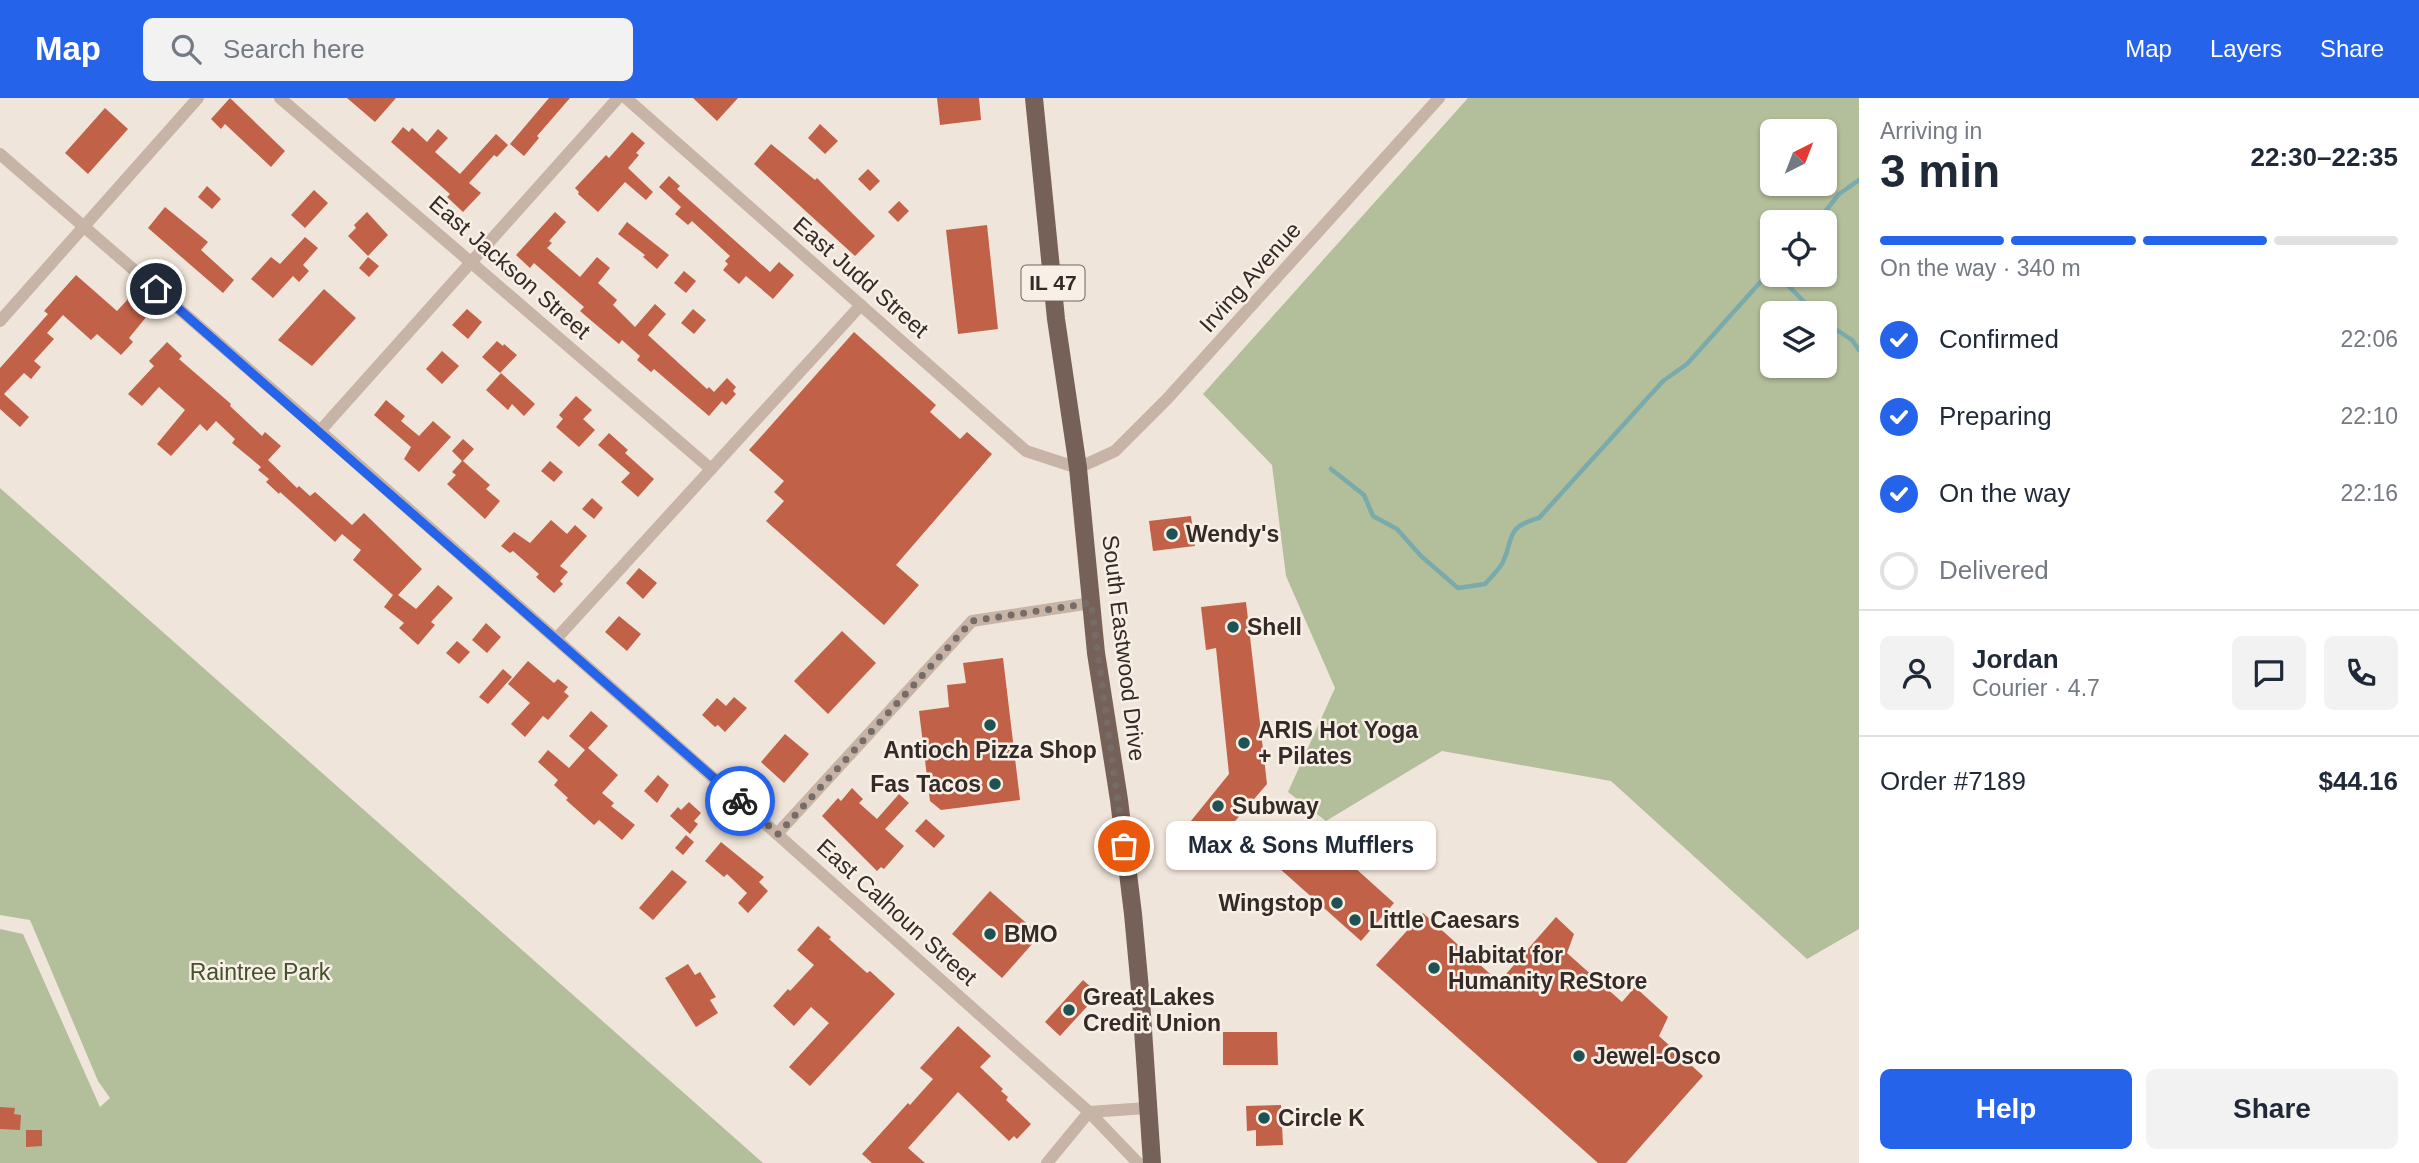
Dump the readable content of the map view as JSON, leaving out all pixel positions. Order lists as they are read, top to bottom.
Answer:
{
  "streets": {
    "main road": ["IL 47", "South Eastwood Drive"],
    "street": [
      "East Jackson Street",
      "East Judd Street",
      "Irving Avenue",
      "East Calhoun Street"
    ]
  },
  "crossings": [
    ["East Judd Street", "Irving Avenue"],
    ["East Judd Street", "South Eastwood Drive"],
    ["Irving Avenue", "South Eastwood Drive"]
  ],
  "parks": ["Raintree Park"],
  "places": [
    "Wendy's",
    "Shell",
    "Antioch Pizza Shop",
    "ARIS Hot Yoga + Pilates",
    "Fas Tacos",
    "Subway",
    "Max & Sons Mufflers",
    "Wingstop",
    "Little Caesars",
    "BMO",
    "Habitat for Humanity ReStore",
    "Great Lakes Credit Union",
    "Jewel-Osco",
    "Circle K"
  ],
  "north": "top right",
  "page": {
    "header": "Map",
    "search": "Search here",
    "nav": ["Map", "Layers", "Share"],
    "heading": ["3 min", "Arriving in", "22:30–22:35"],
    "panel": [
      "Jordan",
      "Courier · 4.7",
      "Order #7189",
      "$44.16"
    ],
    "bar": "On the way · 340 m",
    "list": [
      ["Confirmed", "22:06"],
      ["Preparing", "22:10"],
      ["On the way", "22:16"],
      "Delivered"
    ],
    "bubble": "Max & Sons Mufflers",
    "buttons": ["Help", "Share"]
  }
}
